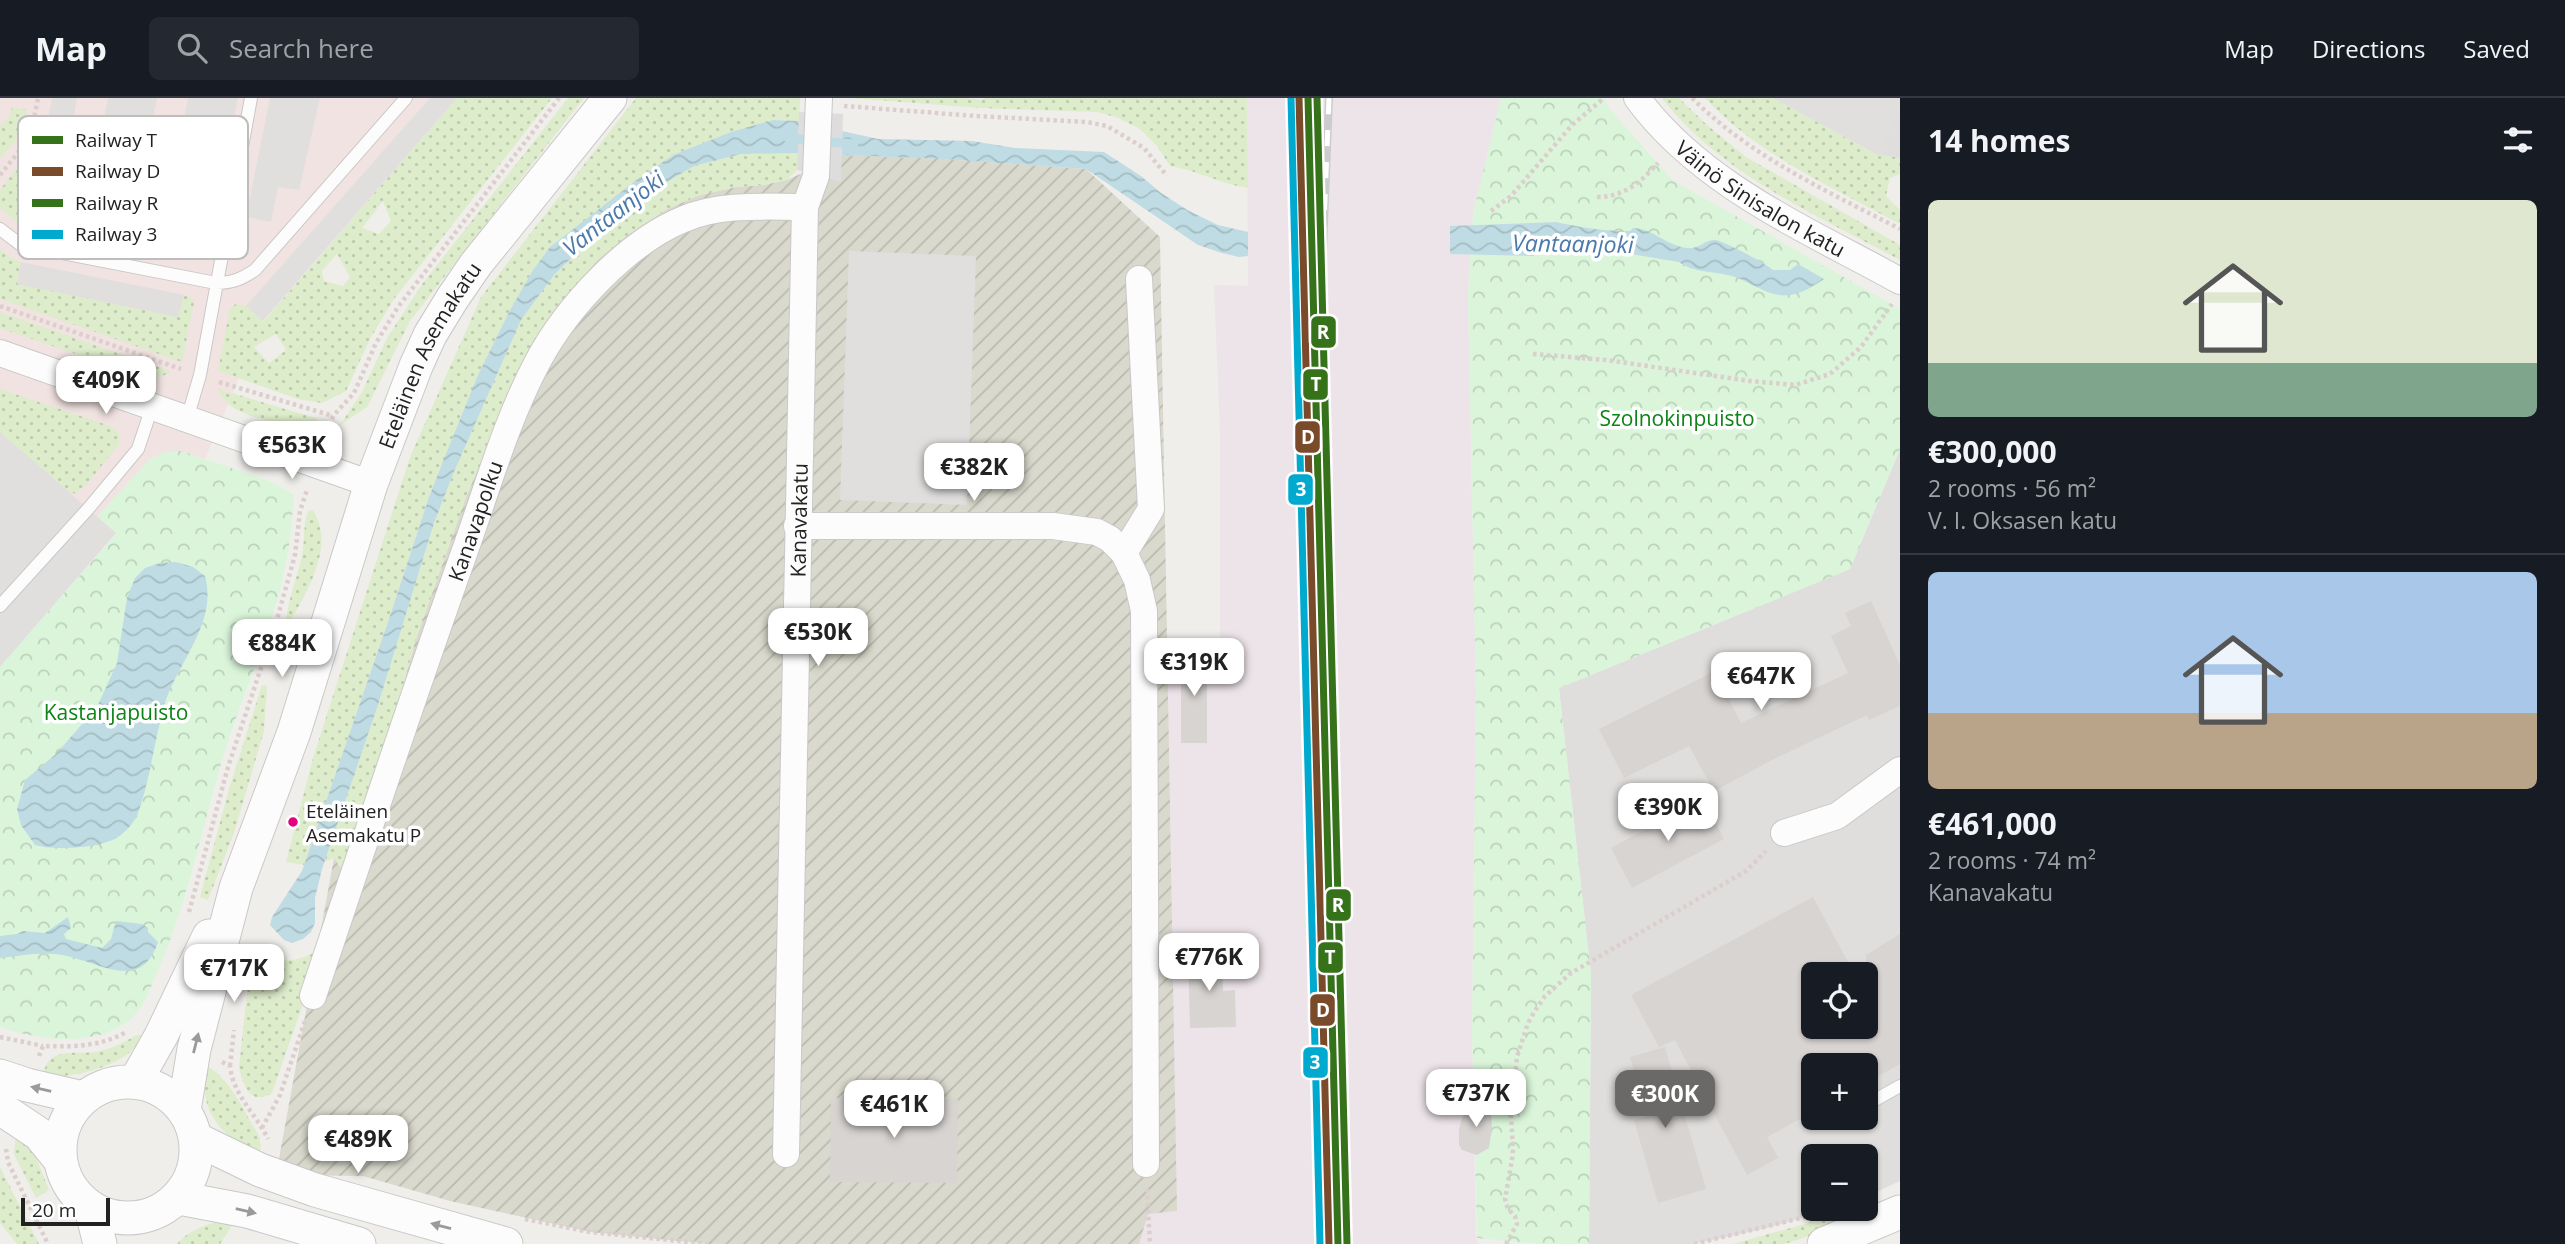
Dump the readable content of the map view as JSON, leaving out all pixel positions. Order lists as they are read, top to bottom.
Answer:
{
  "streets": {
    "street": [
      "Väinö Sinisalon katu",
      "Eteläinen Asemakatu",
      "Kanavakatu",
      "Kanavapolku"
    ]
  },
  "crossings": [
    ["Kanavakatu", "Kanavapolku"]
  ],
  "water": ["Vantaanjoki"],
  "parks": ["Szolnokinpuisto", "Kastanjapuisto"],
  "places": ["Eteläinen Asemakatu P"],
  "lines": [
    "rail line T",
    "rail line D",
    "rail line R",
    "rail line 3"
  ],
  "legend": [
    "Railway T",
    "Railway D",
    "Railway R",
    "Railway 3"
  ],
  "scale_bar": "20 m",
  "page": {
    "header": "Map",
    "search": "Search here",
    "nav": ["Map", "Directions", "Saved"],
    "heading": "14 homes",
    "list": [
      {
        "name": "€300,000",
        "note": "2 rooms · 56 m² · V. I. Oksasen katu"
      },
      {
        "name": "€461,000",
        "note": "2 rooms · 74 m² · Kanavakatu"
      }
    ],
    "price": [
      "€409K",
      "€563K",
      "€382K",
      "€530K",
      "€884K",
      "€319K",
      "€647K",
      "€390K",
      "€776K",
      "€717K",
      "€737K",
      "€300K",
      "€461K",
      "€489K"
    ],
    "map_buttons": ["+", "−"],
    "scale": "20 m"
  }
}
